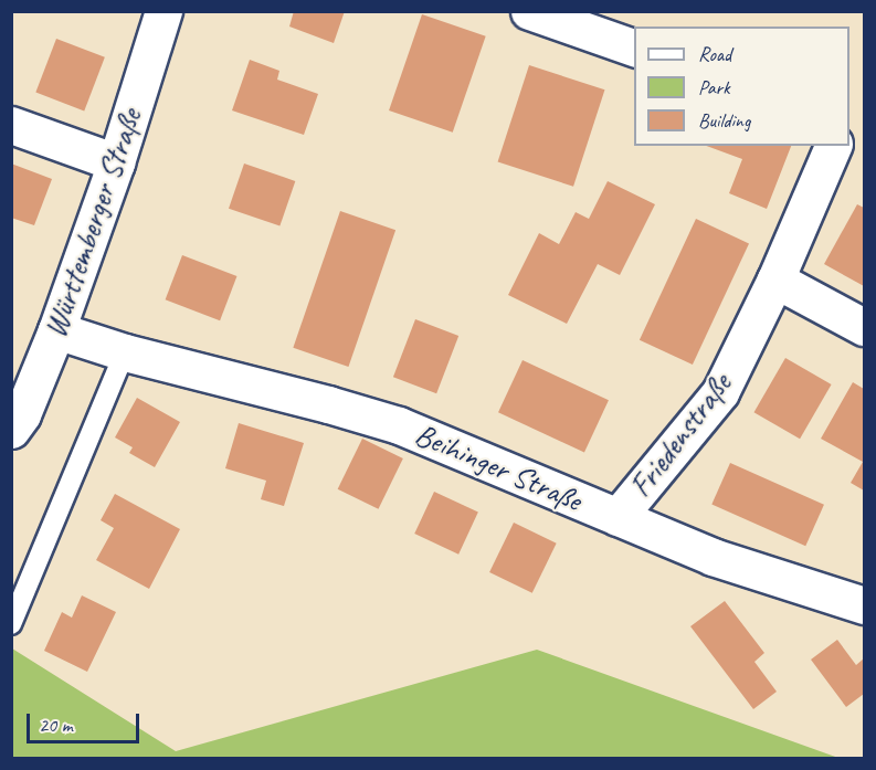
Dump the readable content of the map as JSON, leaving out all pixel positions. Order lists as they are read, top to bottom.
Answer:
{
  "streets": {
    "street": ["Württemberger Straße", "Friedenstraße", "Beihinger Straße"]
  },
  "crossings": [
    ["Württemberger Straße", "Beihinger Straße"],
    ["Friedenstraße", "Beihinger Straße"]
  ],
  "legend": ["Road", "Park", "Building"],
  "scale_bar": "20 m"
}
